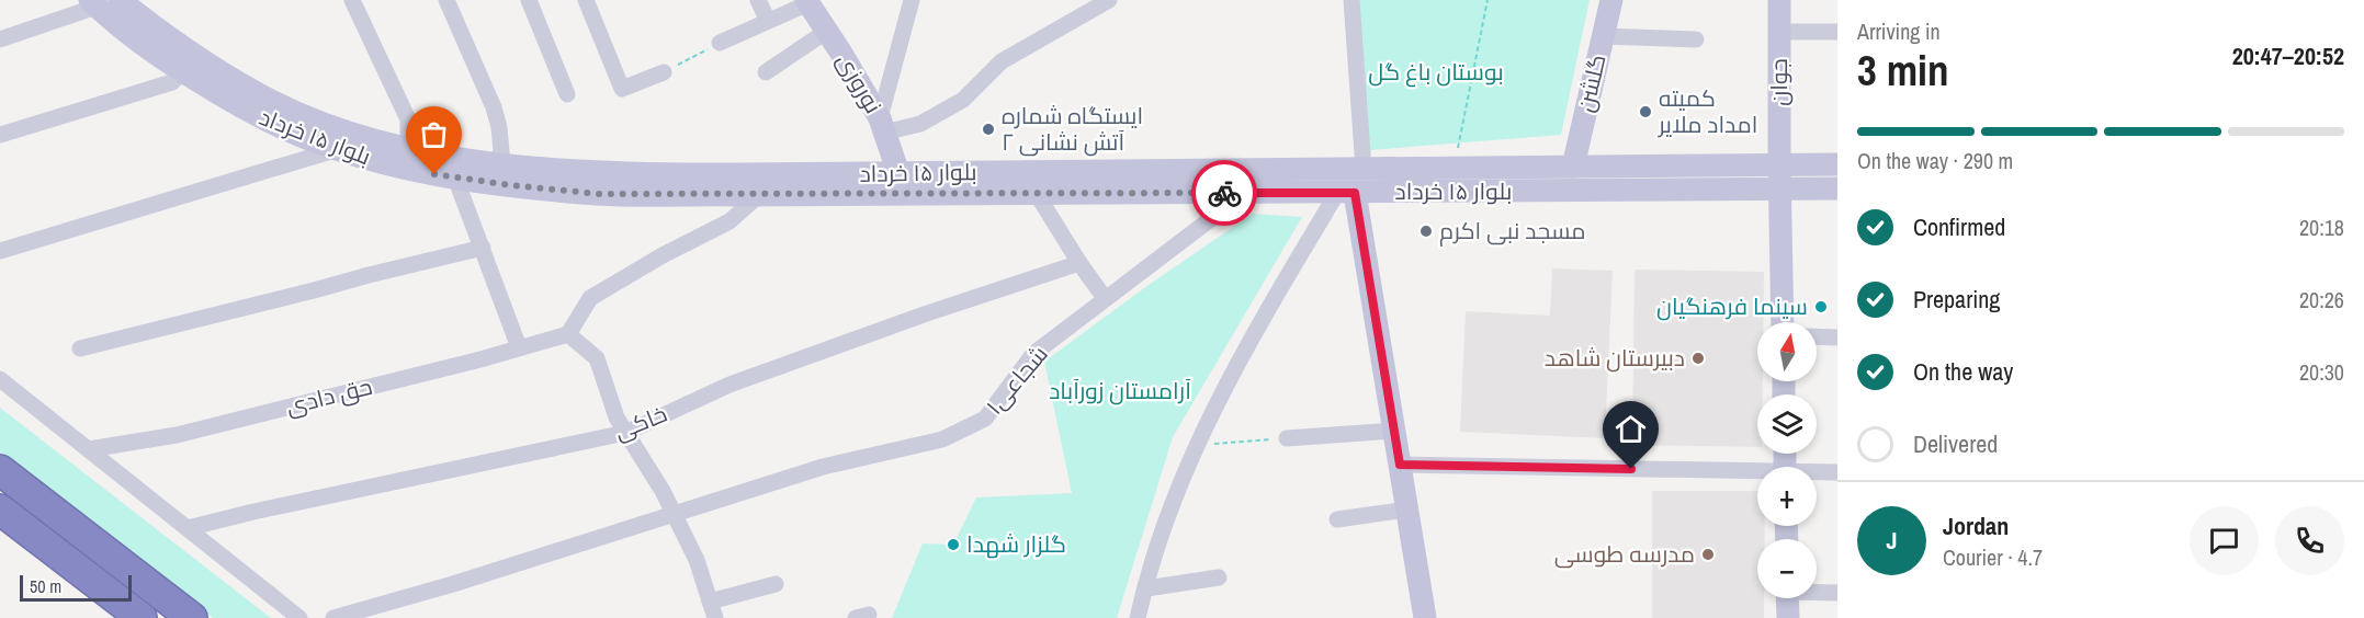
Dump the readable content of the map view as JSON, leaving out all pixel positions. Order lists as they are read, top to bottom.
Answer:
{
  "streets": {
    "main road": [
      "جوان",
      "نوروزی",
      "گلشن",
      "بلوار ۱۵ خرداد"
    ],
    "street": ["شجاعی۱", "حق دادی", "خاکی"]
  },
  "crossings": [
    ["جوان", "بلوار ۱۵ خرداد"],
    ["نوروزی", "بلوار ۱۵ خرداد"],
    ["گلشن", "بلوار ۱۵ خرداد"],
    ["بلوار ۱۵ خرداد", "شجاعی۱"]
  ],
  "parks": ["بوستان باغ گل", "آرامستان زورآباد"],
  "places": [
    "کمیته امداد ملایر",
    "ایستگاه شماره ۲ آتش نشانی",
    "مسجد نبی اکرم",
    "سینما فرهنگیان",
    "دبیرستان شاهد",
    "گلزار شهدا",
    "مدرسه طوسی"
  ],
  "scale_bar": "50 m",
  "north": "top",
  "page": {
    "heading": ["3 min", "Arriving in", "20:47–20:52"],
    "panel": ["Jordan", "Courier · 4.7"],
    "bar": "On the way · 290 m",
    "list": [
      ["Confirmed", "20:18"],
      ["Preparing", "20:26"],
      ["On the way", "20:30"],
      "Delivered"
    ],
    "map_buttons": ["+", "−"],
    "round": "J",
    "scale": "50 m"
  }
}
